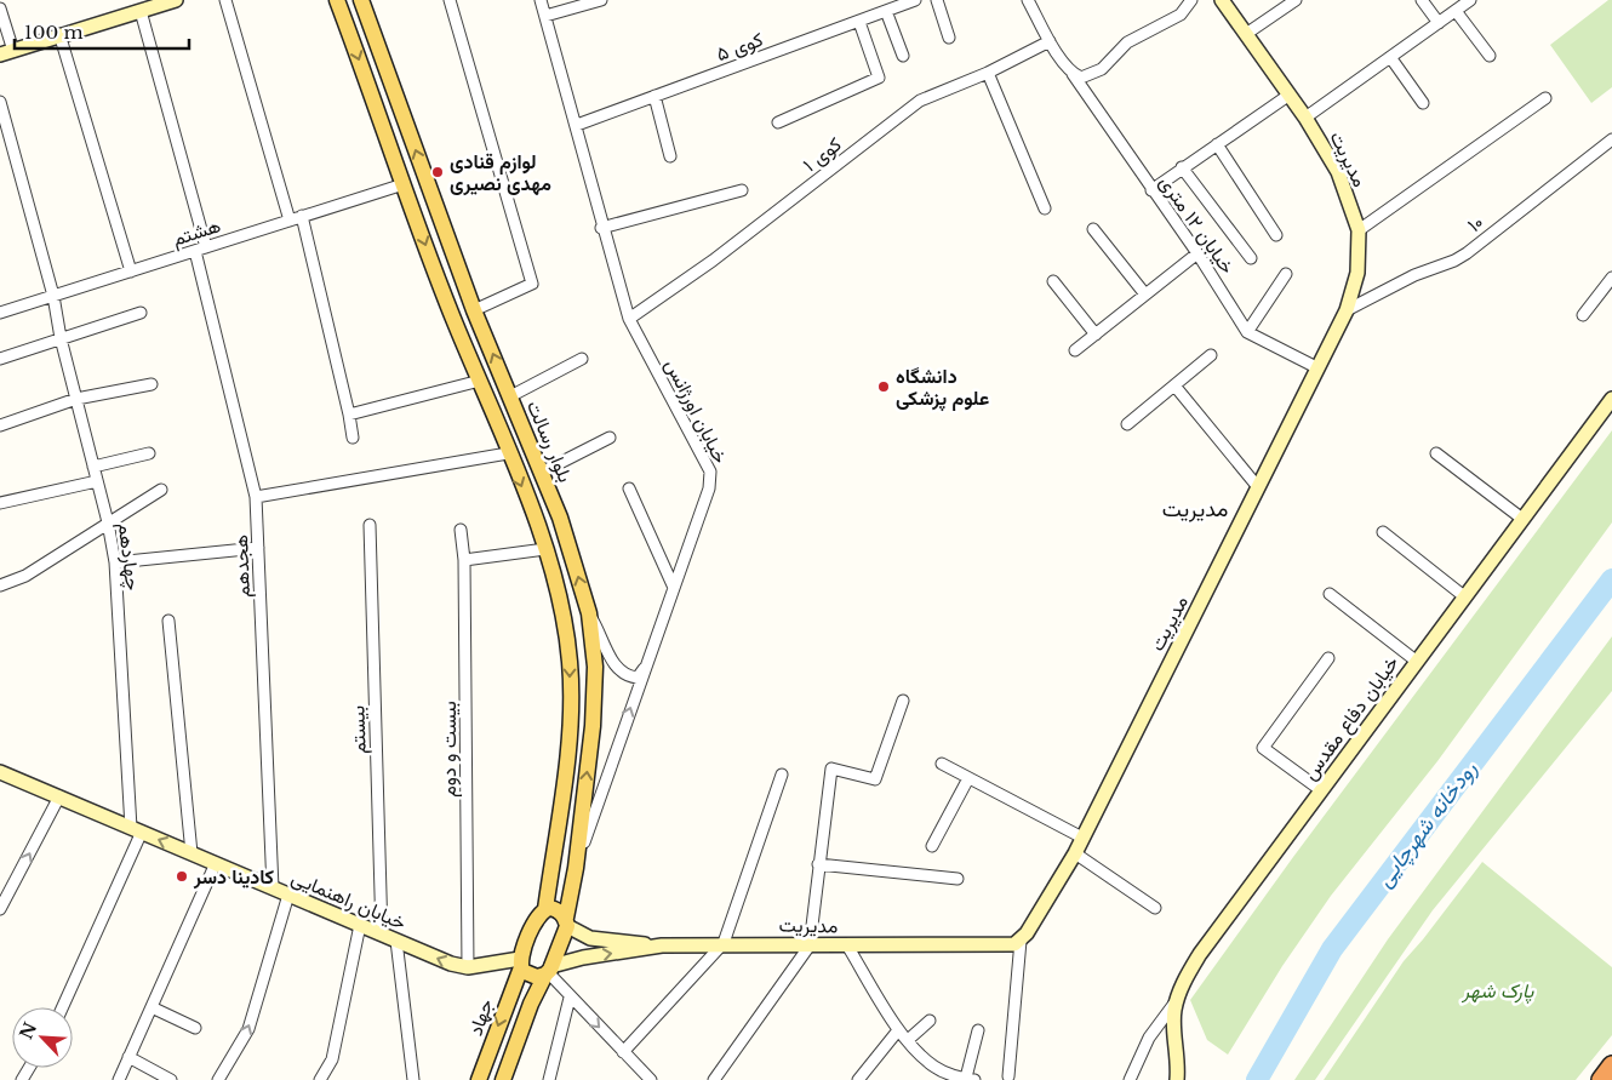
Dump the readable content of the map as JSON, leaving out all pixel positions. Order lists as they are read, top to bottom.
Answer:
{
  "streets": {
    "main road": ["بلوار رسالت", "جهاد"],
    "street": [
      "کوی ۵",
      "کوی ۱",
      "مدیریت",
      "۱۰",
      "خیابان ۱۲ متری",
      "هشتم",
      "خیابان اورژانس",
      "چهاردهم",
      "هجدهم",
      "خیابان دفاع مقدس",
      "بیستم",
      "بیست و دوم",
      "خیابان راهنمایی"
    ]
  },
  "crossings": [
    ["کوی ۵", "خیابان اورژانس"],
    ["کوی ۱", "خیابان ۱۲ متری"],
    ["کوی ۱", "خیابان اورژانس"],
    ["مدیریت", "۱۰"],
    ["مدیریت", "بلوار رسالت"],
    ["هشتم", "چهاردهم"],
    ["هشتم", "هجدهم"],
    ["خیابان اورژانس", "بلوار رسالت"],
    ["چهاردهم", "خیابان راهنمایی"],
    ["هجدهم", "خیابان راهنمایی"],
    ["بیستم", "خیابان راهنمایی"],
    ["بیست و دوم", "خیابان راهنمایی"],
    ["خیابان راهنمایی", "جهاد"]
  ],
  "districts": ["مدیریت"],
  "water": ["رودخانه شهرچایی"],
  "parks": ["پارک شهر"],
  "places": ["لوازم قنادی مهدی نصیری", "دانشگاه علوم پزشکی", "کادینا دسر"],
  "scale_bar": "100 m",
  "north": "top left"
}
